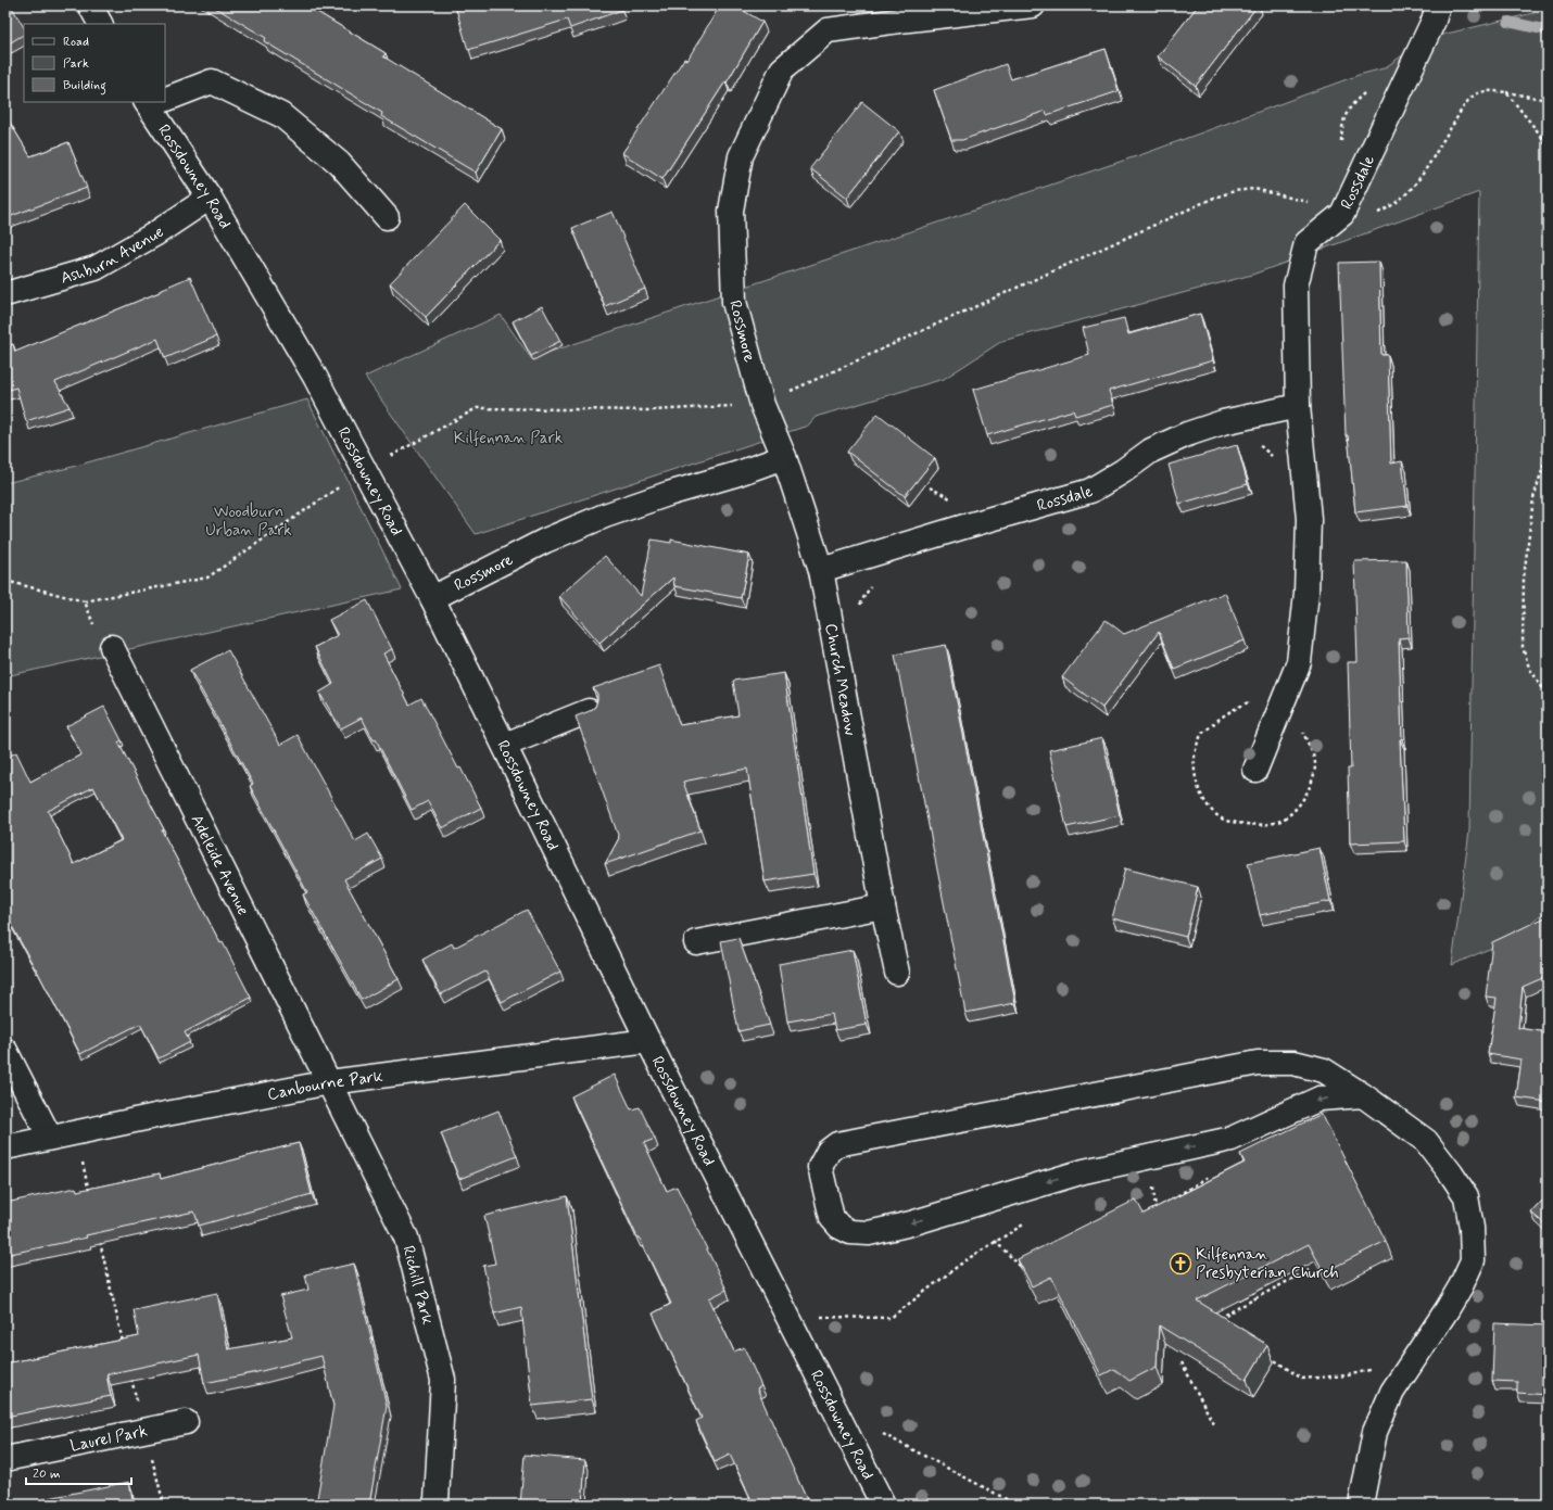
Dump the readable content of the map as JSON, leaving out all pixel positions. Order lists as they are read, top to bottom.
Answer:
{
  "streets": {
    "street": [
      "Rossdowney Road",
      "Rossdale",
      "Ashburn Avenue",
      "Rossmore",
      "Church Meadow",
      "Adeleide Avenue",
      "Canbourne Park",
      "Richill Park",
      "Laurel Park"
    ]
  },
  "crossings": [
    ["Rossdowney Road", "Ashburn Avenue"],
    ["Rossdowney Road", "Rossmore"],
    ["Rossdowney Road", "Canbourne Park"],
    ["Rossdale", "Church Meadow"],
    ["Rossmore", "Church Meadow"],
    ["Adeleide Avenue", "Canbourne Park"],
    ["Adeleide Avenue", "Richill Park"],
    ["Canbourne Park", "Richill Park"]
  ],
  "parks": ["Kilfennan Park", "Woodburn Urban Park"],
  "places": {
    "church": ["Kilfennan Presbyterian Church"]
  },
  "legend": ["Road", "Park", "Building"],
  "scale_bar": "20 m"
}
